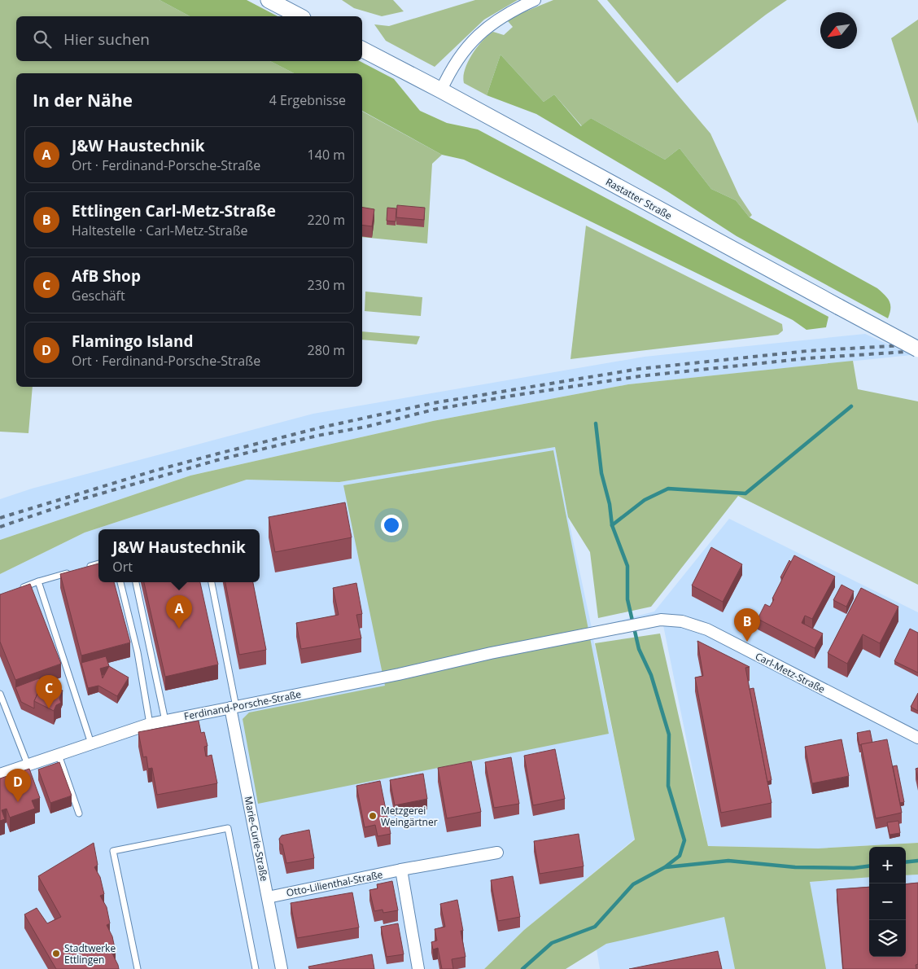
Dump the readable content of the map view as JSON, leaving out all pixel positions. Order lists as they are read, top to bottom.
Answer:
{
  "streets": {
    "main road": ["Rastatter Straße"],
    "street": [
      "Carl-Metz-Straße",
      "Ferdinand-Porsche-Straße",
      "Marie-Curie-Straße",
      "Otto-Lilienthal-Straße"
    ]
  },
  "crossings": [
    ["Carl-Metz-Straße", "Ferdinand-Porsche-Straße"],
    ["Ferdinand-Porsche-Straße", "Marie-Curie-Straße"],
    ["Marie-Curie-Straße", "Otto-Lilienthal-Straße"]
  ],
  "places": ["Metzgerei Weingärtner", "Stadtwerke Ettlingen"],
  "north": "bottom left",
  "page": {
    "search": "Hier suchen",
    "heading": ["In der Nähe", "4 Ergebnisse"],
    "list": [
      {
        "mark": "A",
        "name": "J&W Haustechnik",
        "note": "Ort · Ferdinand-Porsche-Straße",
        "value": "140 m"
      },
      {
        "mark": "B",
        "name": "Ettlingen Carl-Metz-Straße",
        "note": "Haltestelle · Carl-Metz-Straße",
        "value": "220 m"
      },
      {
        "mark": "C",
        "name": "AfB Shop",
        "note": "Geschäft",
        "value": "230 m"
      },
      {
        "mark": "D",
        "name": "Flamingo Island",
        "note": "Ort · Ferdinand-Porsche-Straße",
        "value": "280 m"
      }
    ],
    "popup": ["J&W Haustechnik", "Ort"],
    "pins": [
      "A",
      "B",
      "C",
      "D"
    ],
    "map_buttons": ["+", "−"]
  }
}
